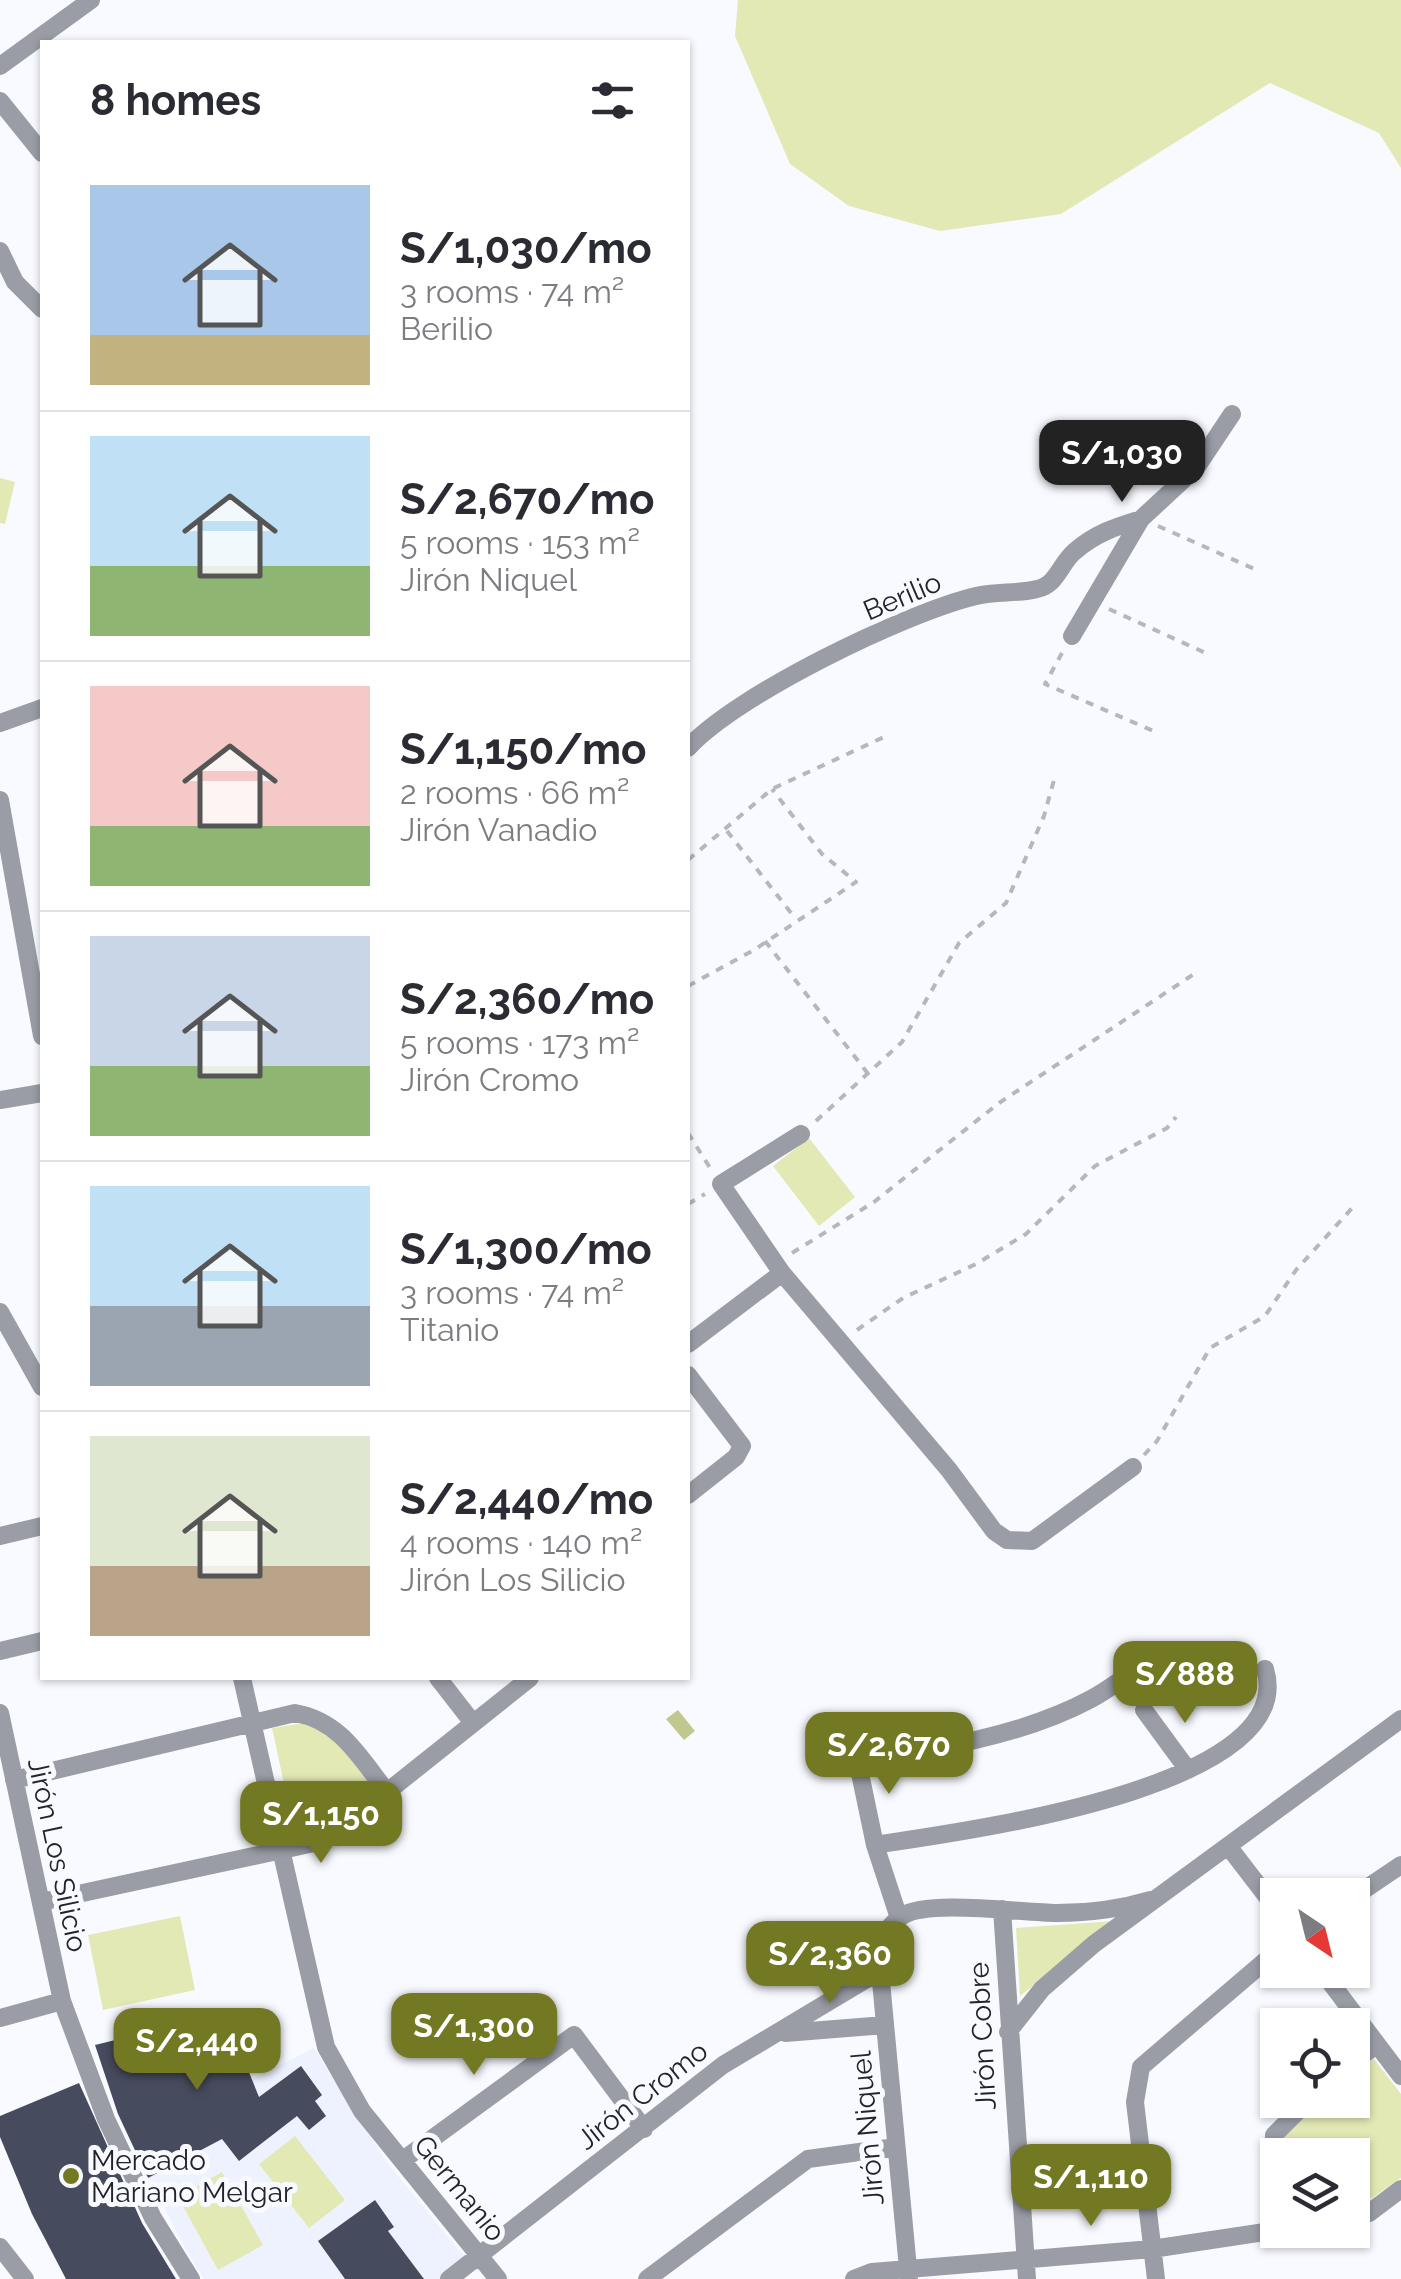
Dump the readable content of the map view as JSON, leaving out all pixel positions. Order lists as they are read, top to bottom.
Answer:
{
  "streets": {
    "street": [
      "Berilio",
      "Jirón Los Silicio",
      "Jirón Cobre",
      "Jirón Cromo",
      "Jirón Niquel",
      "Germanio"
    ]
  },
  "crossings": [
    ["Jirón Cromo", "Jirón Niquel"],
    ["Jirón Cromo", "Germanio"]
  ],
  "places": ["Mercado Mariano Melgar"],
  "north": "bottom right",
  "page": {
    "heading": "8 homes",
    "list": [
      {
        "name": "S/1,030/mo",
        "note": "3 rooms · 74 m² · Berilio"
      },
      {
        "name": "S/2,670/mo",
        "note": "5 rooms · 153 m² · Jirón Niquel"
      },
      {
        "name": "S/1,150/mo",
        "note": "2 rooms · 66 m² · Jirón Vanadio"
      },
      {
        "name": "S/2,360/mo",
        "note": "5 rooms · 173 m² · Jirón Cromo"
      },
      {
        "name": "S/1,300/mo",
        "note": "3 rooms · 74 m² · Titanio"
      },
      {
        "name": "S/2,440/mo",
        "note": "4 rooms · 140 m² · Jirón Los Silicio"
      }
    ],
    "price": [
      "S/1,030",
      "S/888",
      "S/2,670",
      "S/1,150",
      "S/2,360",
      "S/1,300",
      "S/2,440",
      "S/1,110"
    ]
  }
}
